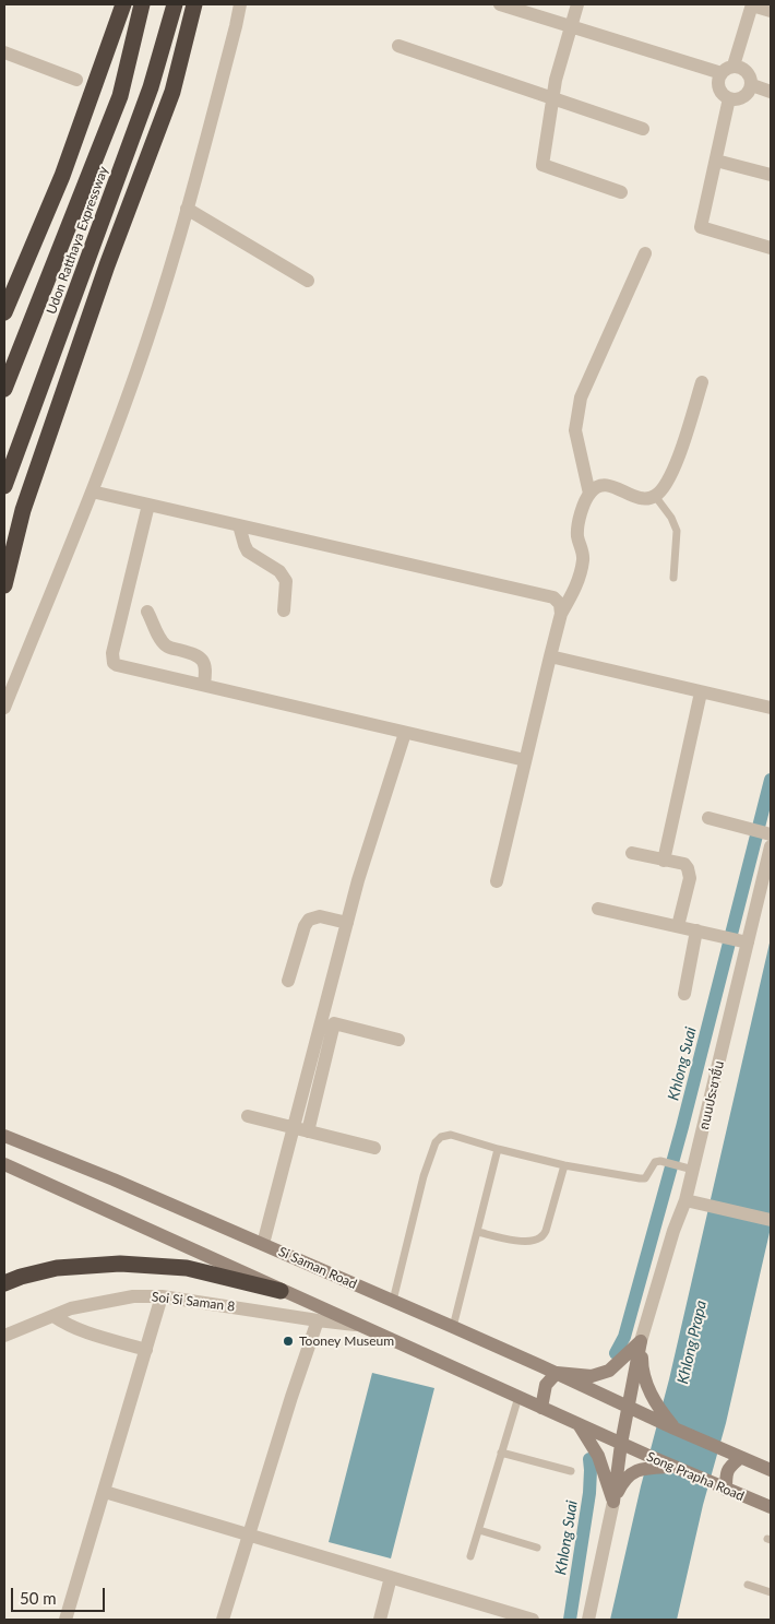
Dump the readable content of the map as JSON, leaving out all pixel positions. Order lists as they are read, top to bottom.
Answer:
{
  "streets": {
    "highway": ["Udon Ratthaya Expressway"],
    "main road": ["Si Saman Road", "Song Prapha Road"],
    "street": ["ถนนประชาชื่น", "Soi Si Saman 8"]
  },
  "water": ["Khlong Suai", "Khlong Prapa"],
  "places": ["Tooney Museum"],
  "scale_bar": "50 m"
}
